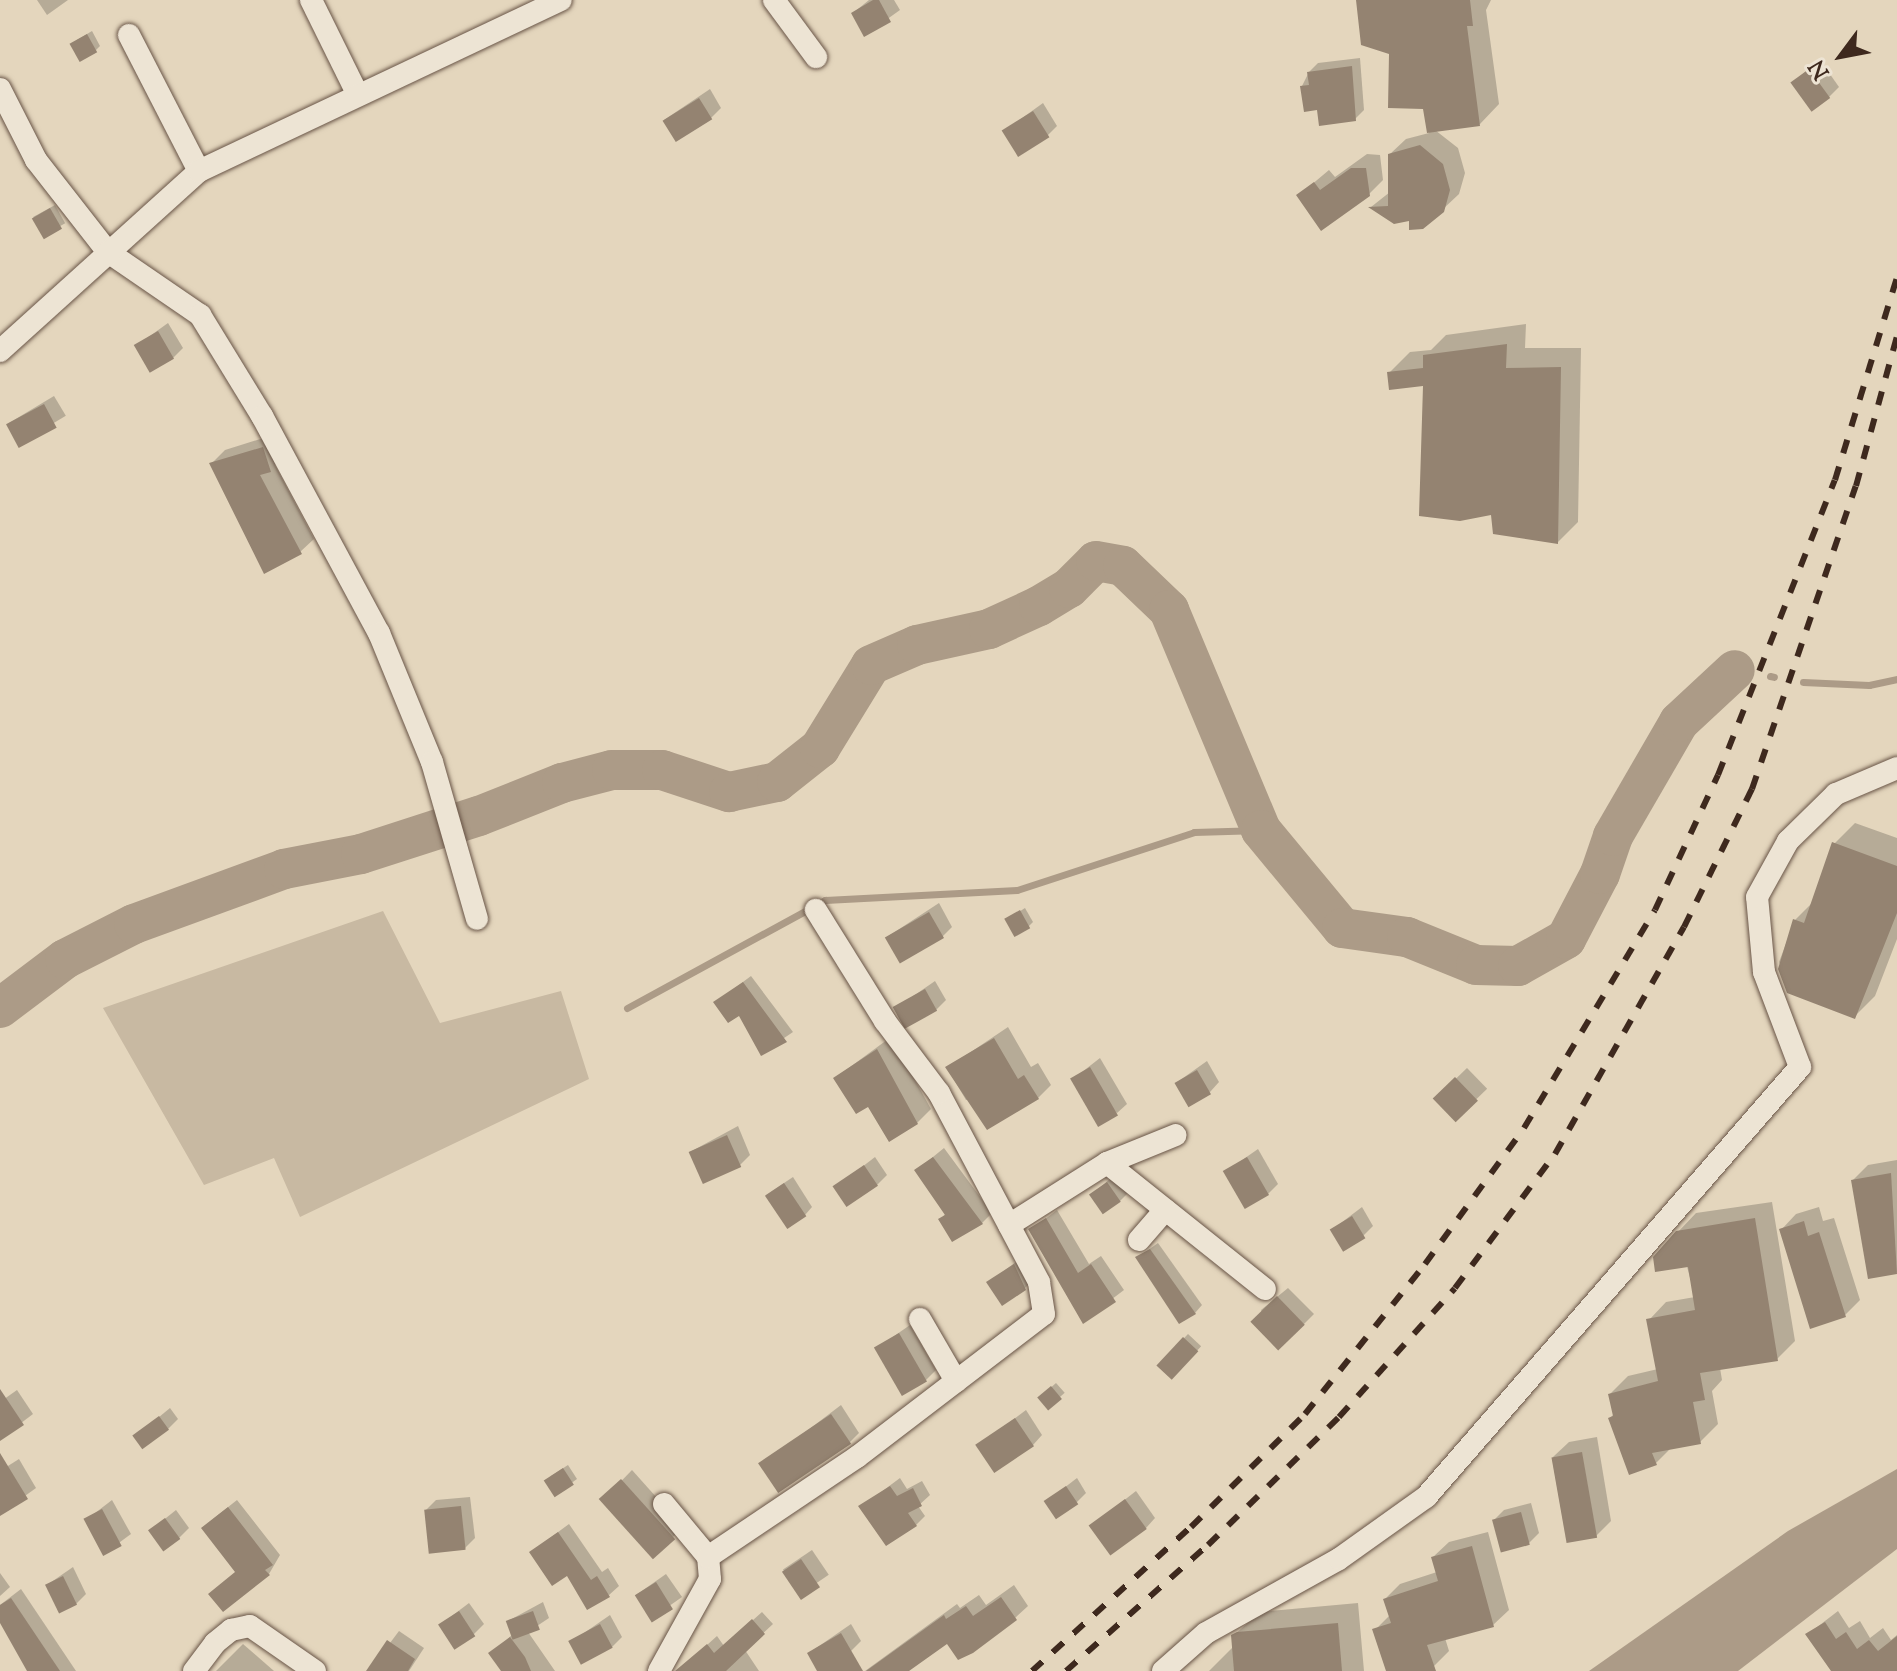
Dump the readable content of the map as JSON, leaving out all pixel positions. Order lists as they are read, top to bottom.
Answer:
{
  "north": "bottom left"
}
